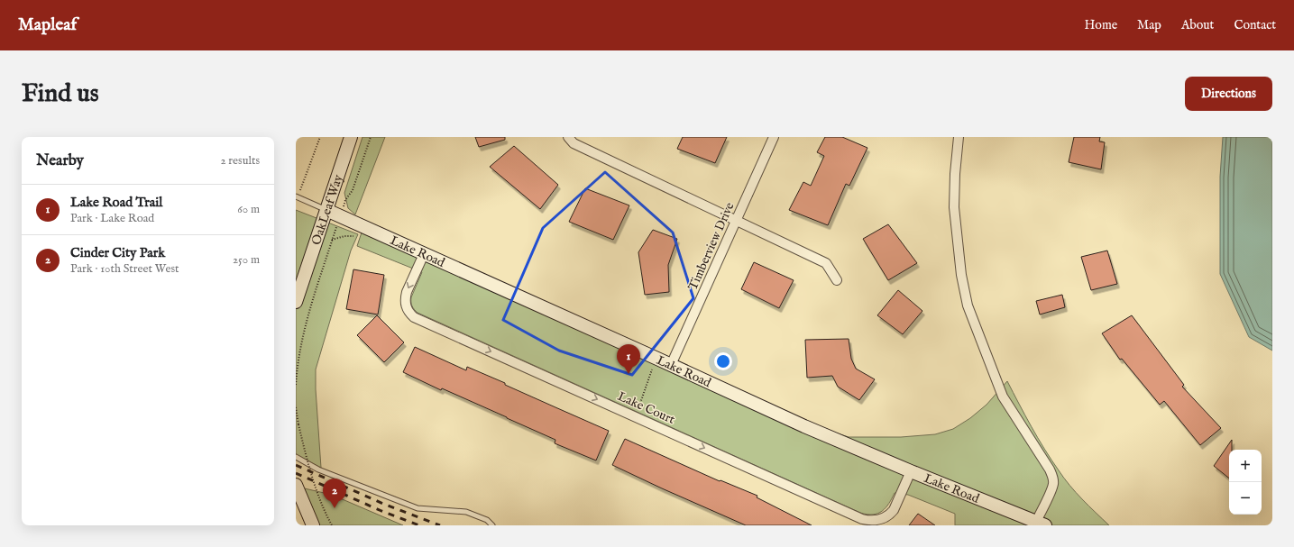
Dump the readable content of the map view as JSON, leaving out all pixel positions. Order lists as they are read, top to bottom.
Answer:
{
  "streets": {
    "street": [
      "OakLeaf Way",
      "Timberview Drive",
      "Lake Road",
      "Lake Court"
    ]
  },
  "crossings": [
    ["OakLeaf Way", "Lake Road"],
    ["Timberview Drive", "Lake Road"],
    ["Lake Road", "Lake Court"]
  ],
  "one_way": ["Lake Court"],
  "page": {
    "header": "Mapleaf",
    "nav": [
      "Home",
      "Map",
      "About",
      "Contact"
    ],
    "buttons": "Directions",
    "title": "Find us",
    "heading": ["Nearby", "2 results"],
    "list": [
      {
        "mark": "1",
        "name": "Lake Road Trail",
        "note": "Park · Lake Road",
        "value": "60 m"
      },
      {
        "mark": "2",
        "name": "Cinder City Park",
        "note": "Park · 10th Street West",
        "value": "250 m"
      }
    ],
    "pins": ["1", "2"],
    "map_buttons": ["+", "−"]
  }
}
